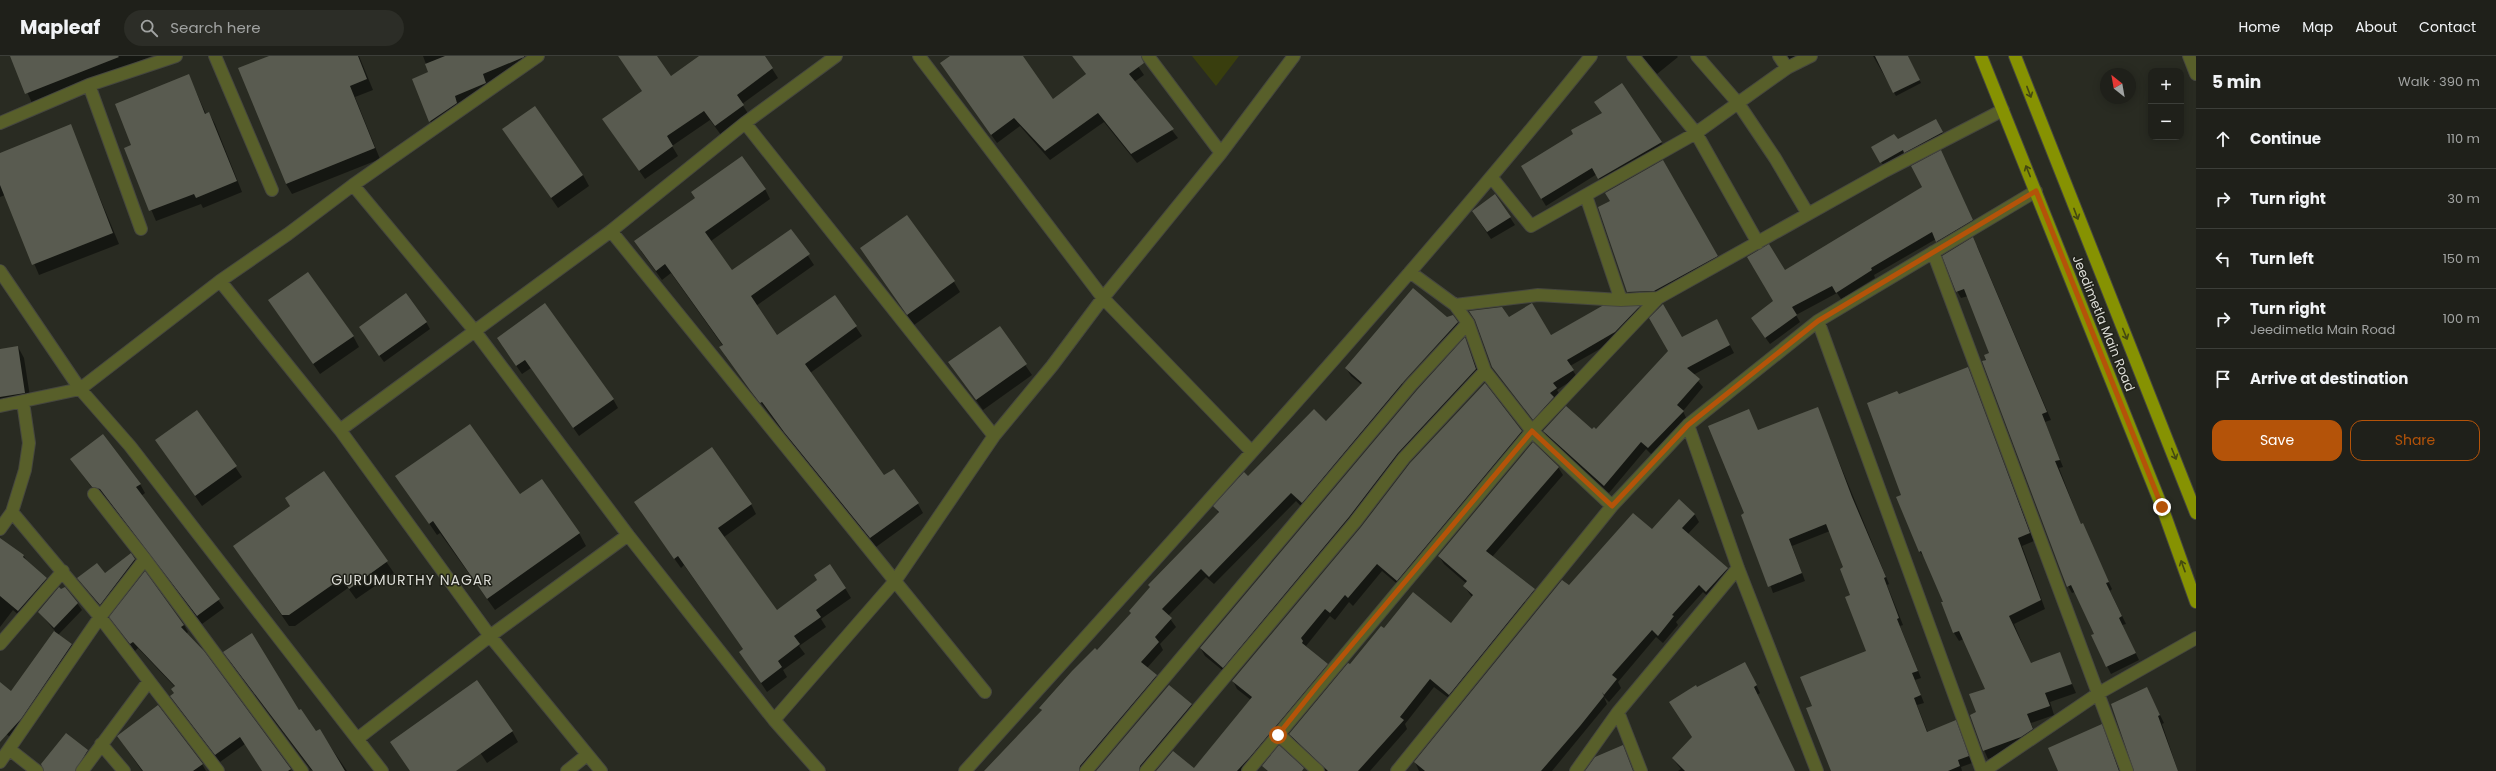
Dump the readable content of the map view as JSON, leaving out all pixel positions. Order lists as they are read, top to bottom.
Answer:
{
  "streets": {
    "main road": ["Jeedimetla Main Road"]
  },
  "districts": ["GURUMURTHY NAGAR"],
  "north": "top left",
  "page": {
    "header": "Mapleaf",
    "search": "Search here",
    "nav": [
      "Home",
      "Map",
      "About",
      "Contact"
    ],
    "heading": ["5 min", "Walk · 390 m"],
    "map_buttons": ["+", "−"],
    "list": [
      ["Continue", "110 m"],
      ["Turn right", "30 m"],
      ["Turn left", "150 m"],
      ["Turn right", "Jeedimetla Main Road", "100 m"],
      "Arrive at destination"
    ],
    "buttons": ["Save", "Share"]
  }
}
